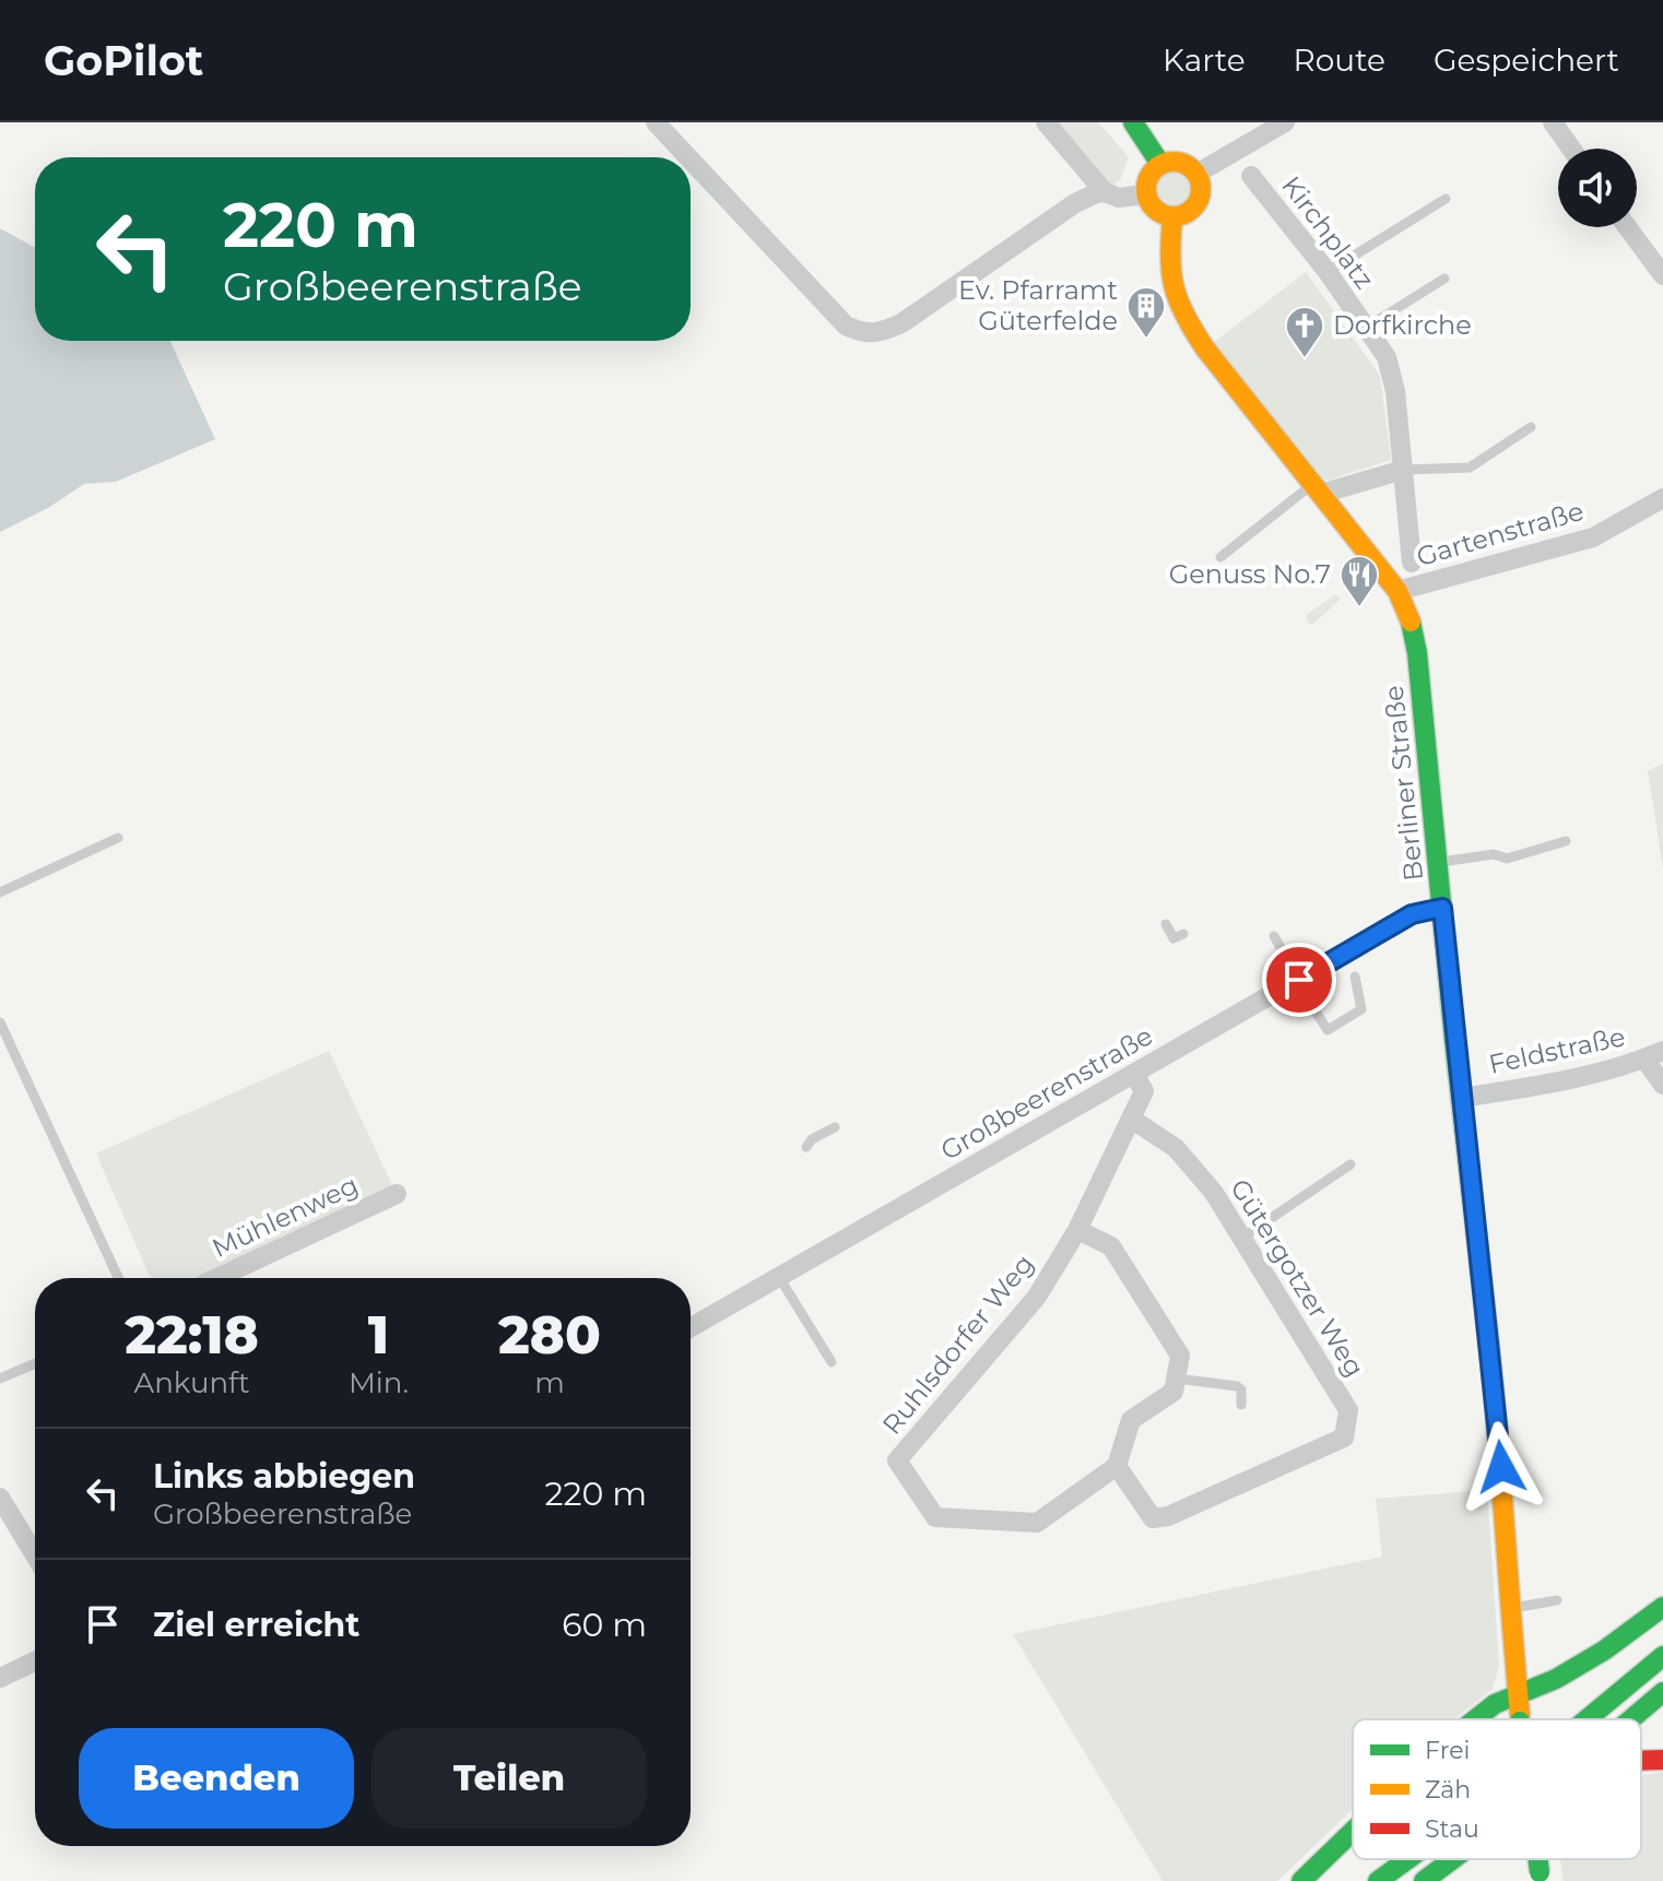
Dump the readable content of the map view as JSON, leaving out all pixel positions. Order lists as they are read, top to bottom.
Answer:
{
  "streets": {
    "main road": ["Berliner Straße"],
    "street": [
      "Kirchplatz",
      "Gartenstraße",
      "Feldstraße",
      "Großbeerenstraße",
      "Mühlenweg",
      "Gütergotzer Weg",
      "Ruhlsdorfer Weg"
    ]
  },
  "crossings": [
    ["Gartenstraße", "Berliner Straße"],
    ["Berliner Straße", "Feldstraße"],
    ["Berliner Straße", "Großbeerenstraße"],
    ["Großbeerenstraße", "Ruhlsdorfer Weg"],
    ["Gütergotzer Weg", "Ruhlsdorfer Weg"]
  ],
  "places": {
    "building": ["Ev. Pfarramt Güterfelde"],
    "church": ["Dorfkirche"],
    "restaurant": ["Genuss No.7"]
  },
  "legend": ["Frei", "Zäh", "Stau"],
  "page": {
    "header": "GoPilot",
    "nav": ["Karte", "Route", "Gespeichert"],
    "turn": ["220 m", "Großbeerenstraße"],
    "eta": [
      "22:18",
      "Ankunft",
      "1",
      "Min.",
      "280",
      "m"
    ],
    "list": [
      {
        "name": "Links abbiegen",
        "note": "Großbeerenstraße",
        "value": "220 m"
      },
      {
        "name": "Ziel erreicht",
        "value": "60 m"
      }
    ],
    "buttons": ["Beenden", "Teilen"]
  }
}
